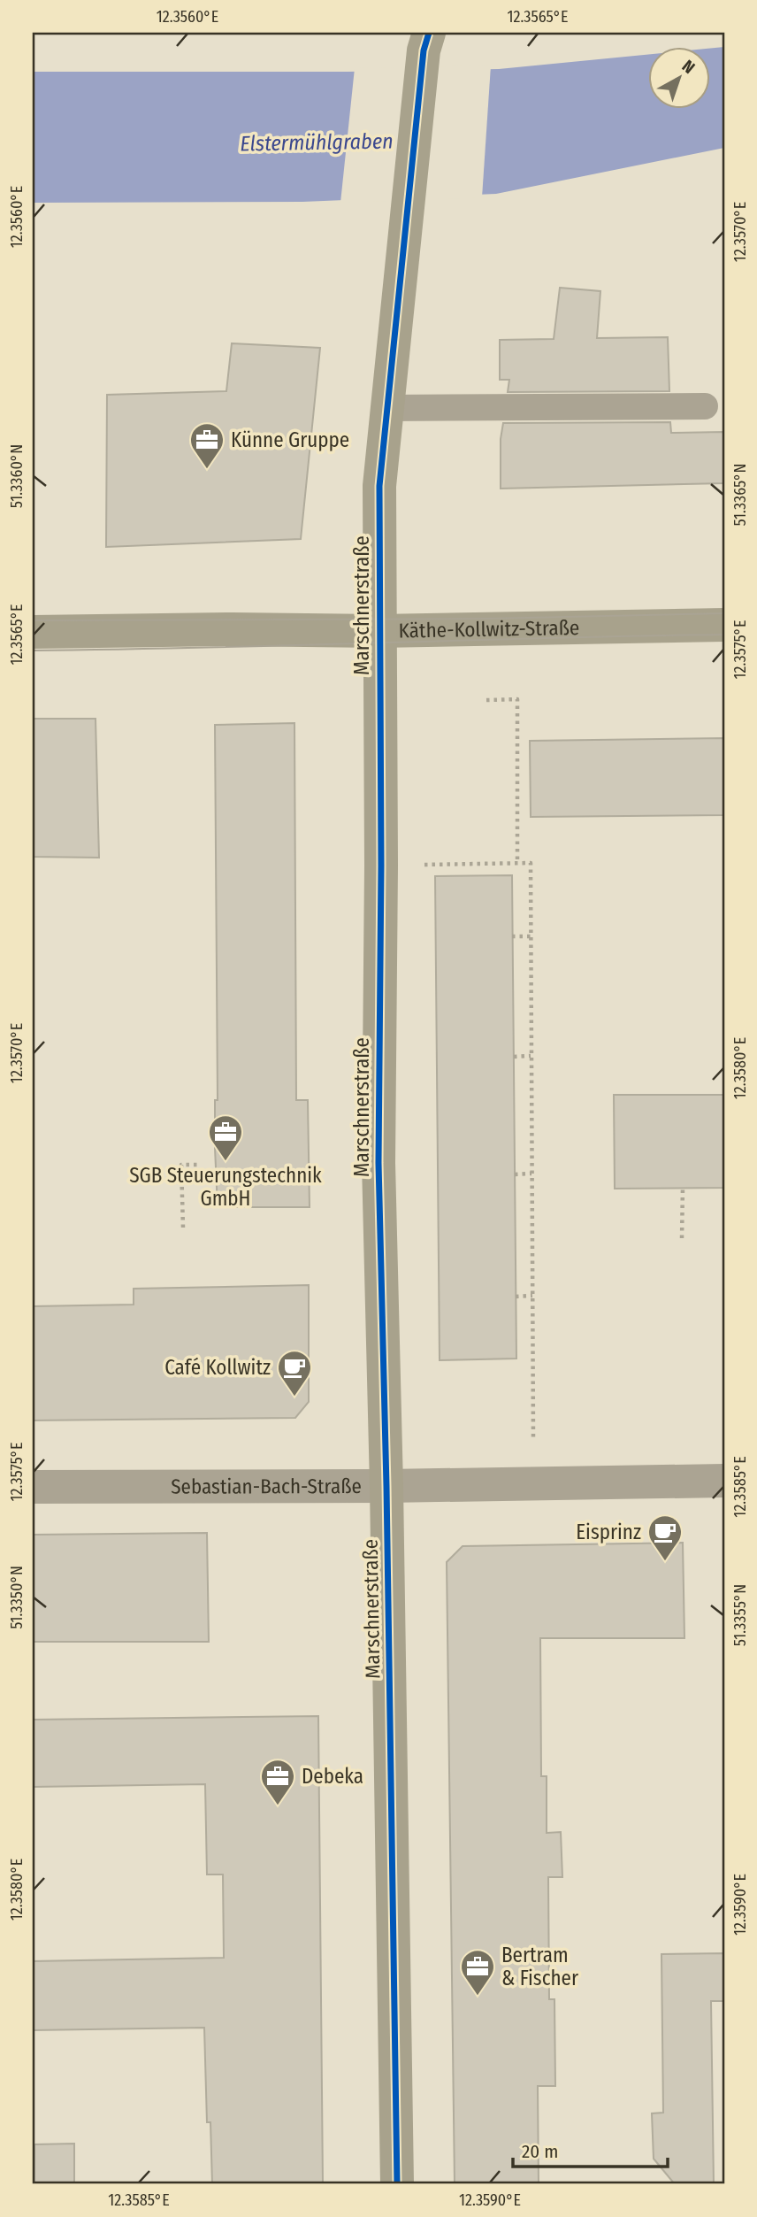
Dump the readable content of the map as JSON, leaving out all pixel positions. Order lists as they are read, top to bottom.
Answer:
{
  "streets": {
    "main road": ["Marschnerstraße", "Käthe-Kollwitz-Straße"],
    "street": ["Sebastian-Bach-Straße"]
  },
  "crossings": [
    ["Marschnerstraße", "Käthe-Kollwitz-Straße"],
    ["Marschnerstraße", "Sebastian-Bach-Straße"]
  ],
  "water": ["Elstermühlgraben"],
  "places": {
    "office": [
      "Künne Gruppe",
      "SGB Steuerungstechnik GmbH",
      "Debeka",
      "Bertram & Fischer"
    ],
    "cafe": ["Café Kollwitz", "Eisprinz"]
  },
  "scale_bar": "20 m",
  "north": "top right",
  "coordinates": [
    "12.3560°E",
    "12.3565°E",
    "12.3570°E",
    "51.3360°N",
    "51.3365°N",
    "12.3575°E",
    "12.3580°E",
    "12.3585°E",
    "51.3350°N",
    "51.3355°N",
    "12.3590°E"
  ]
}
